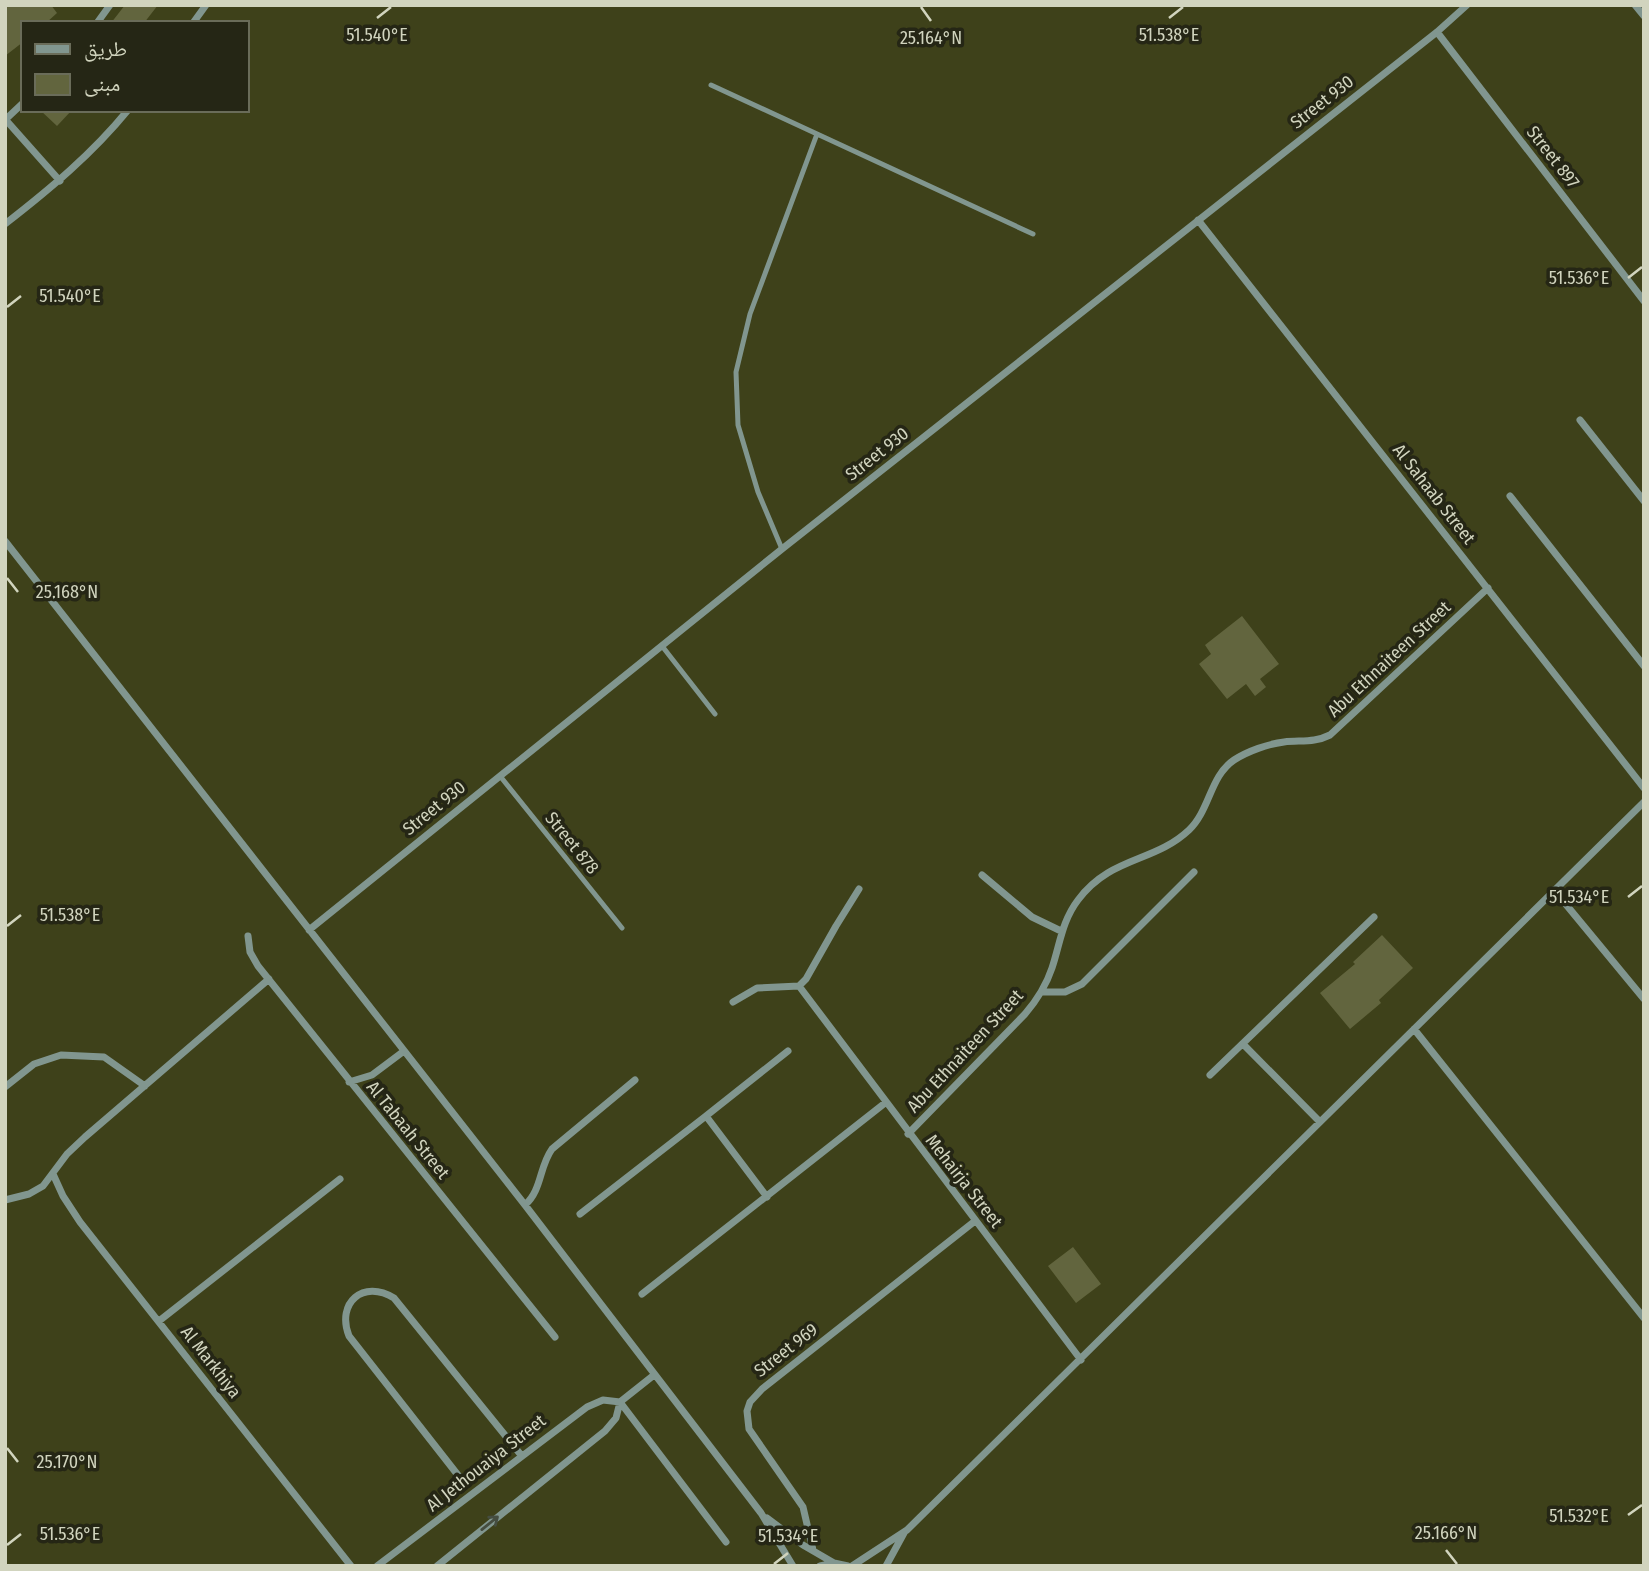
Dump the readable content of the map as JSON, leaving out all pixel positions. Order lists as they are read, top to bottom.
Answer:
{
  "streets": {
    "street": [
      "Street 930",
      "Street 897",
      "Al Sahaab Street",
      "Abu Ethnaiteen Street",
      "Al Tabaah Street",
      "Mehairja Street",
      "Street 969",
      "Al Markhiya",
      "Al Jethouaiya Street"
    ],
    "lane": ["Street 878"]
  },
  "crossings": [
    ["Street 930", "Street 897"],
    ["Street 930", "Al Sahaab Street"],
    ["Street 930", "Street 878"],
    ["Al Sahaab Street", "Abu Ethnaiteen Street"],
    ["Abu Ethnaiteen Street", "Mehairja Street"],
    ["Mehairja Street", "Street 969"]
  ],
  "legend": ["طريق", "مبنى"],
  "coordinates": [
    "51.540°E",
    "51.538°E",
    "25.164°N",
    "51.536°E",
    "25.168°N",
    "51.534°E",
    "25.170°N",
    "51.532°E",
    "25.166°N"
  ]
}
